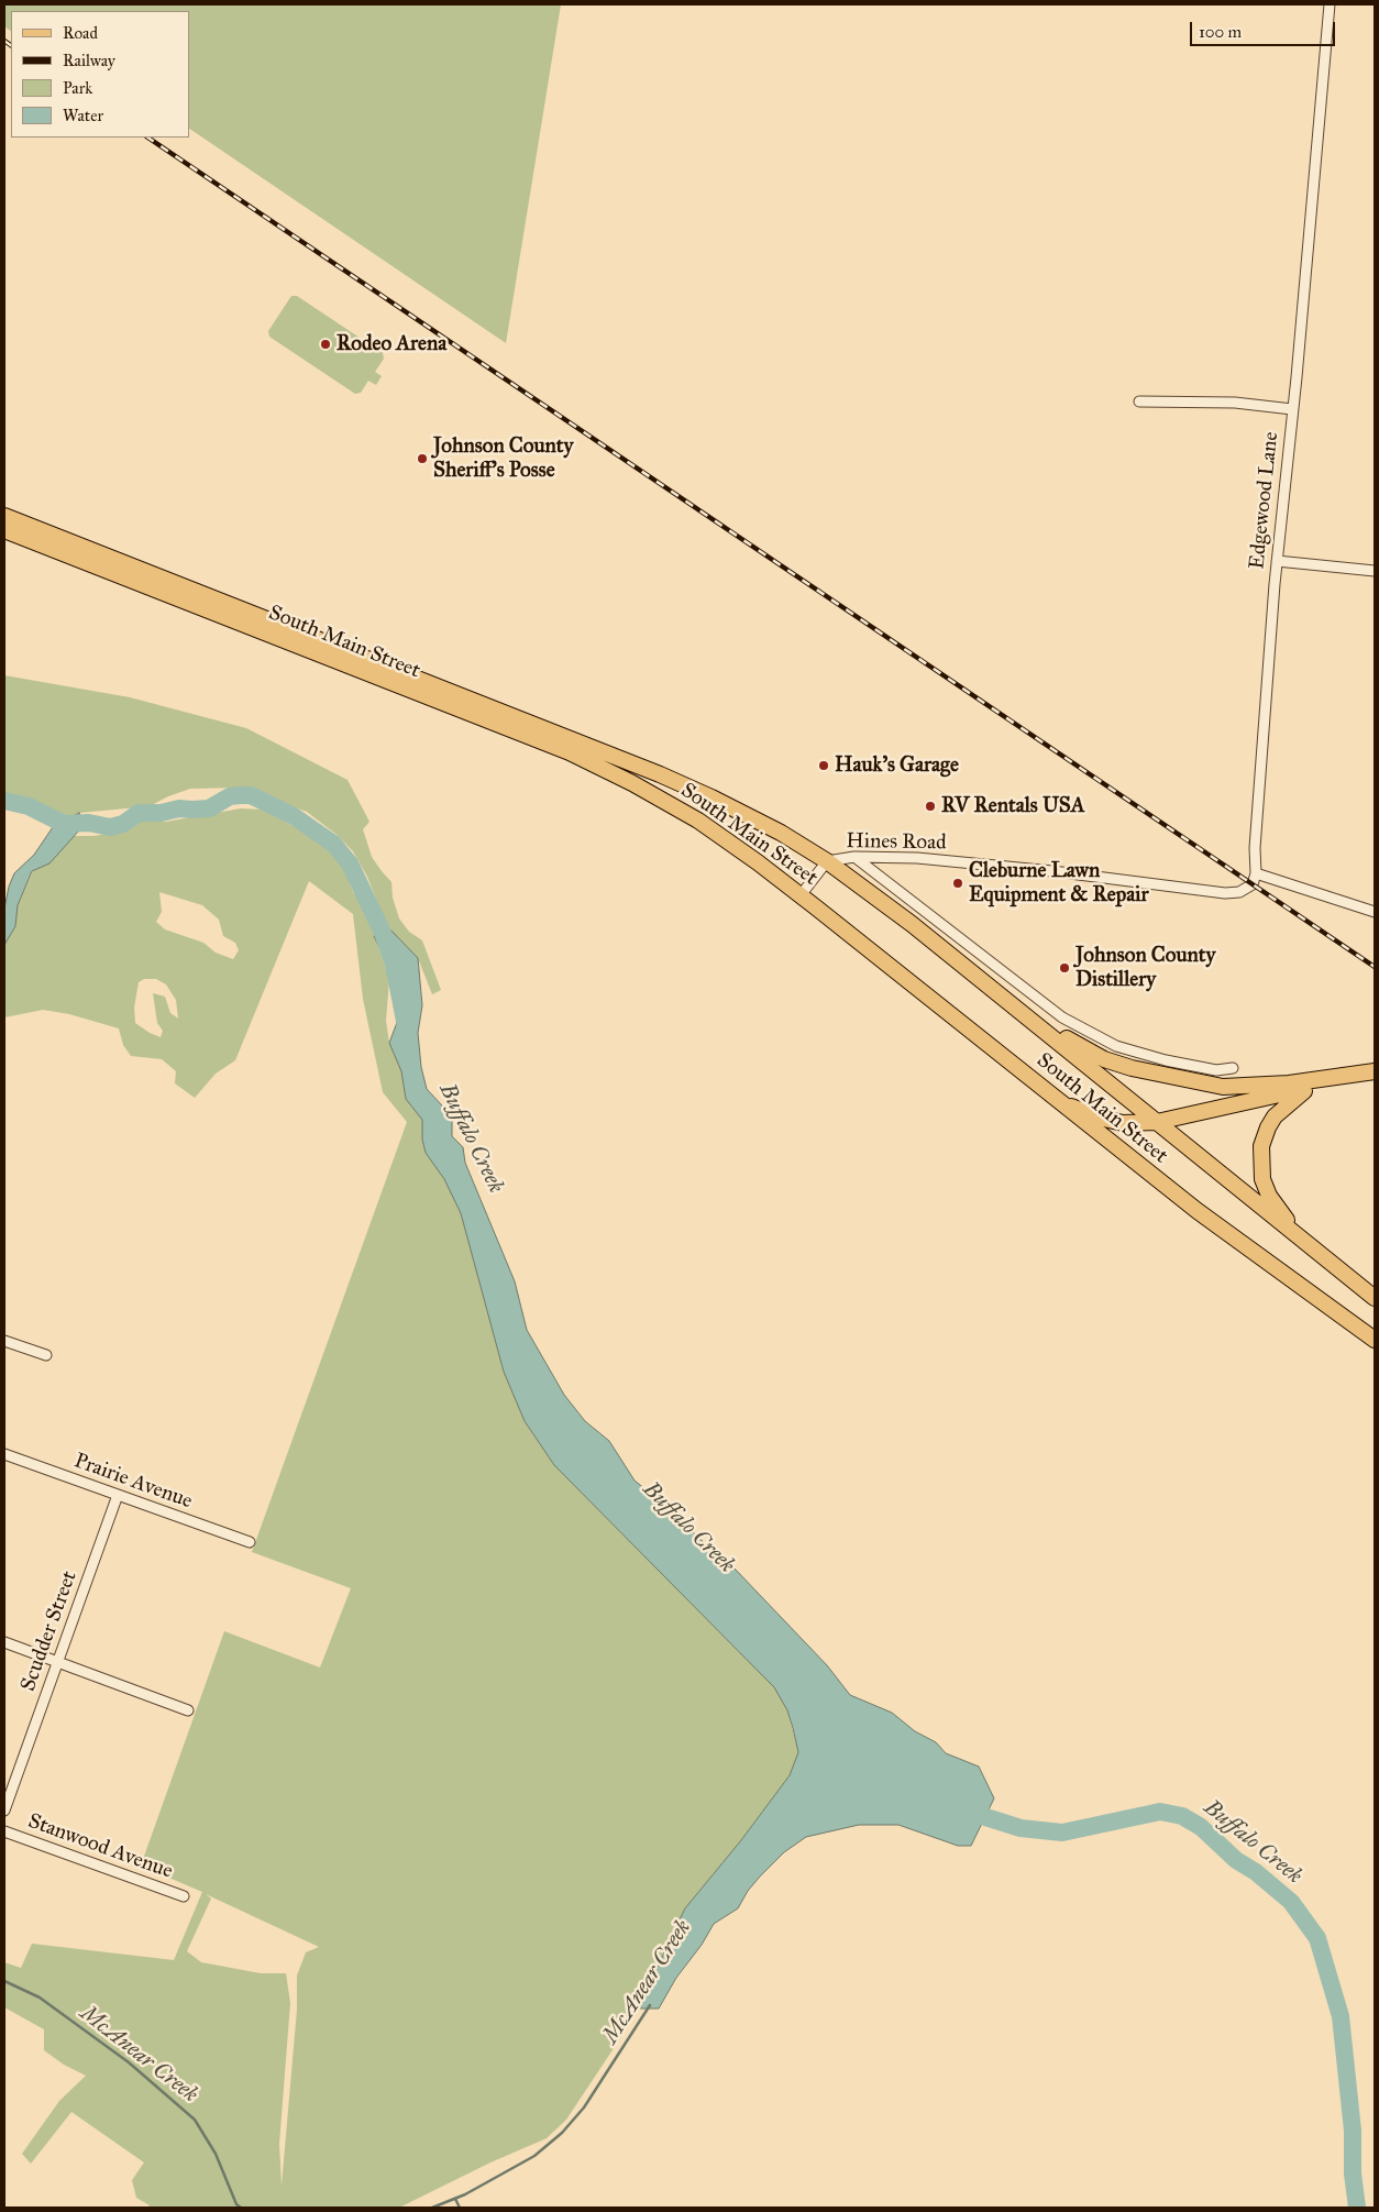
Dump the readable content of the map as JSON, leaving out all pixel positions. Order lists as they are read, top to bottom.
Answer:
{
  "streets": {
    "main road": ["South Main Street"],
    "street": [
      "Edgewood Lane",
      "Hines Road",
      "Prairie Avenue",
      "Scudder Street",
      "Stanwood Avenue"
    ]
  },
  "crossings": [
    ["Edgewood Lane", "Hines Road"],
    ["South Main Street", "Hines Road"],
    ["Prairie Avenue", "Scudder Street"]
  ],
  "water": ["Buffalo Creek", "McAnear Creek"],
  "places": [
    "Rodeo Arena",
    "Johnson County Sheriff’s Posse",
    "Hauk's Garage",
    "RV Rentals USA",
    "Cleburne Lawn Equipment & Repair",
    "Johnson County Distillery"
  ],
  "legend": [
    "Road",
    "Railway",
    "Park",
    "Water"
  ],
  "scale_bar": "100 m"
}
